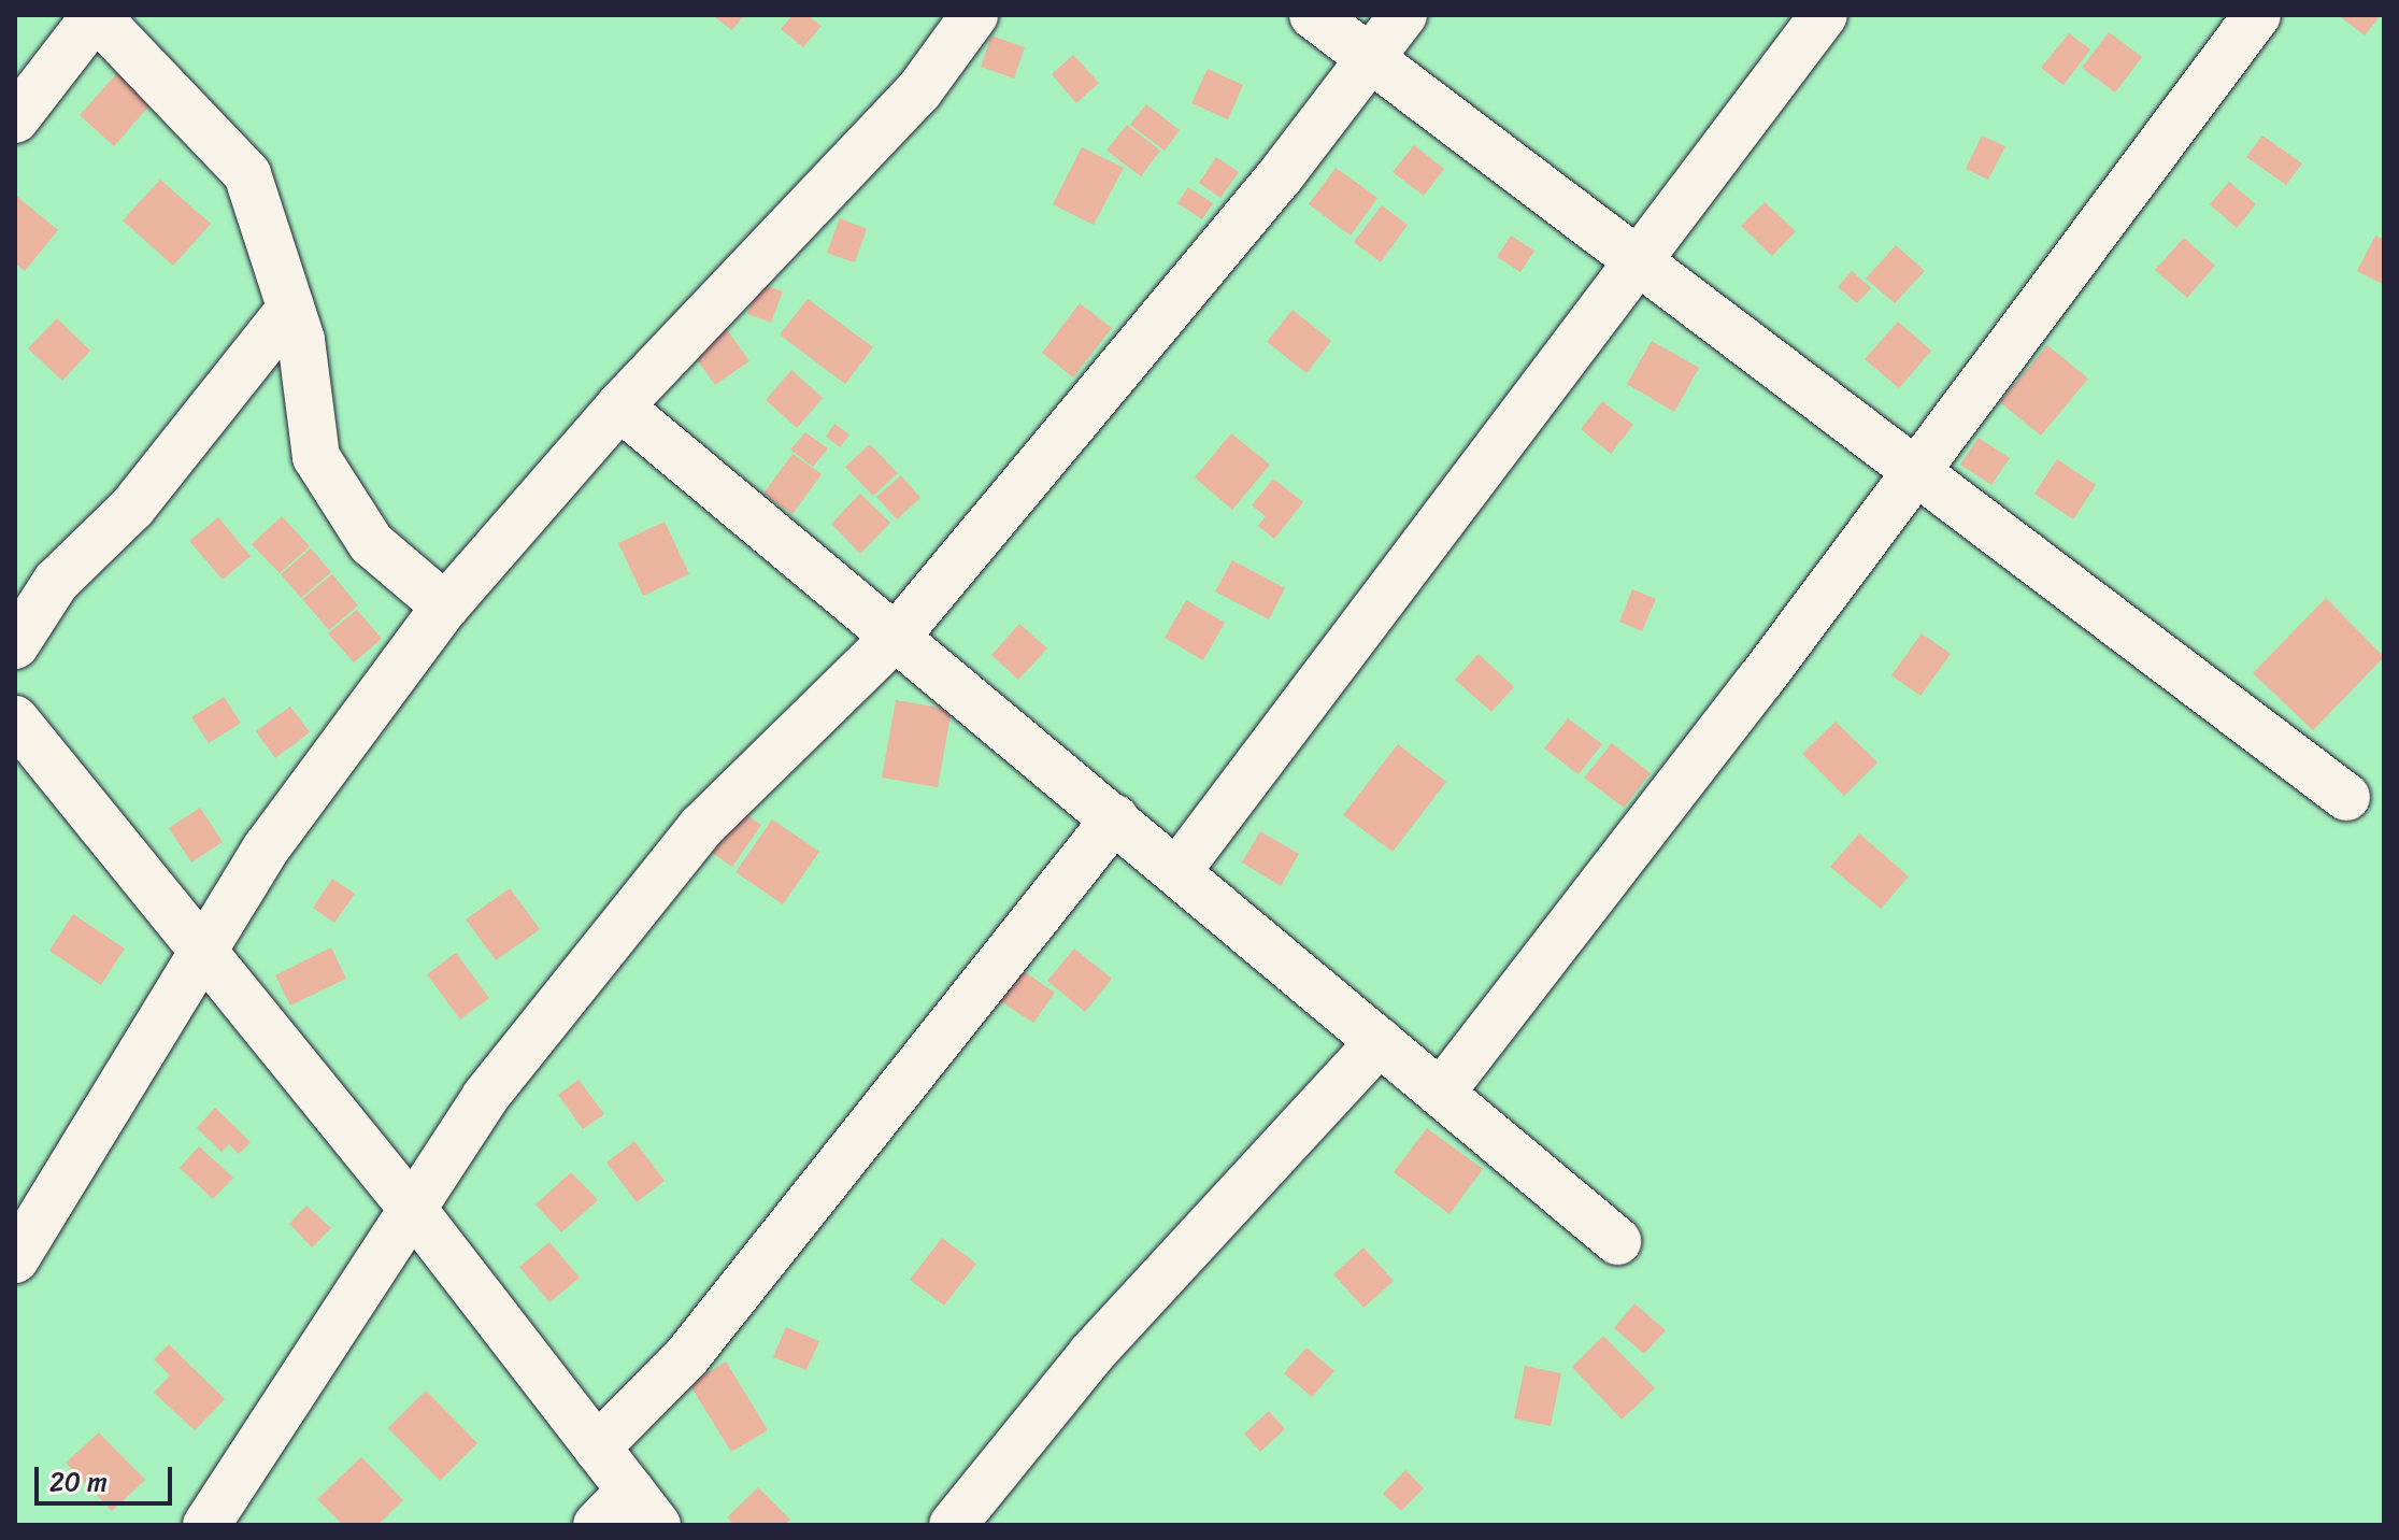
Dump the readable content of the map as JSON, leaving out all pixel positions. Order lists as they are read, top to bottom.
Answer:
{
  "scale_bar": "20 m"
}
